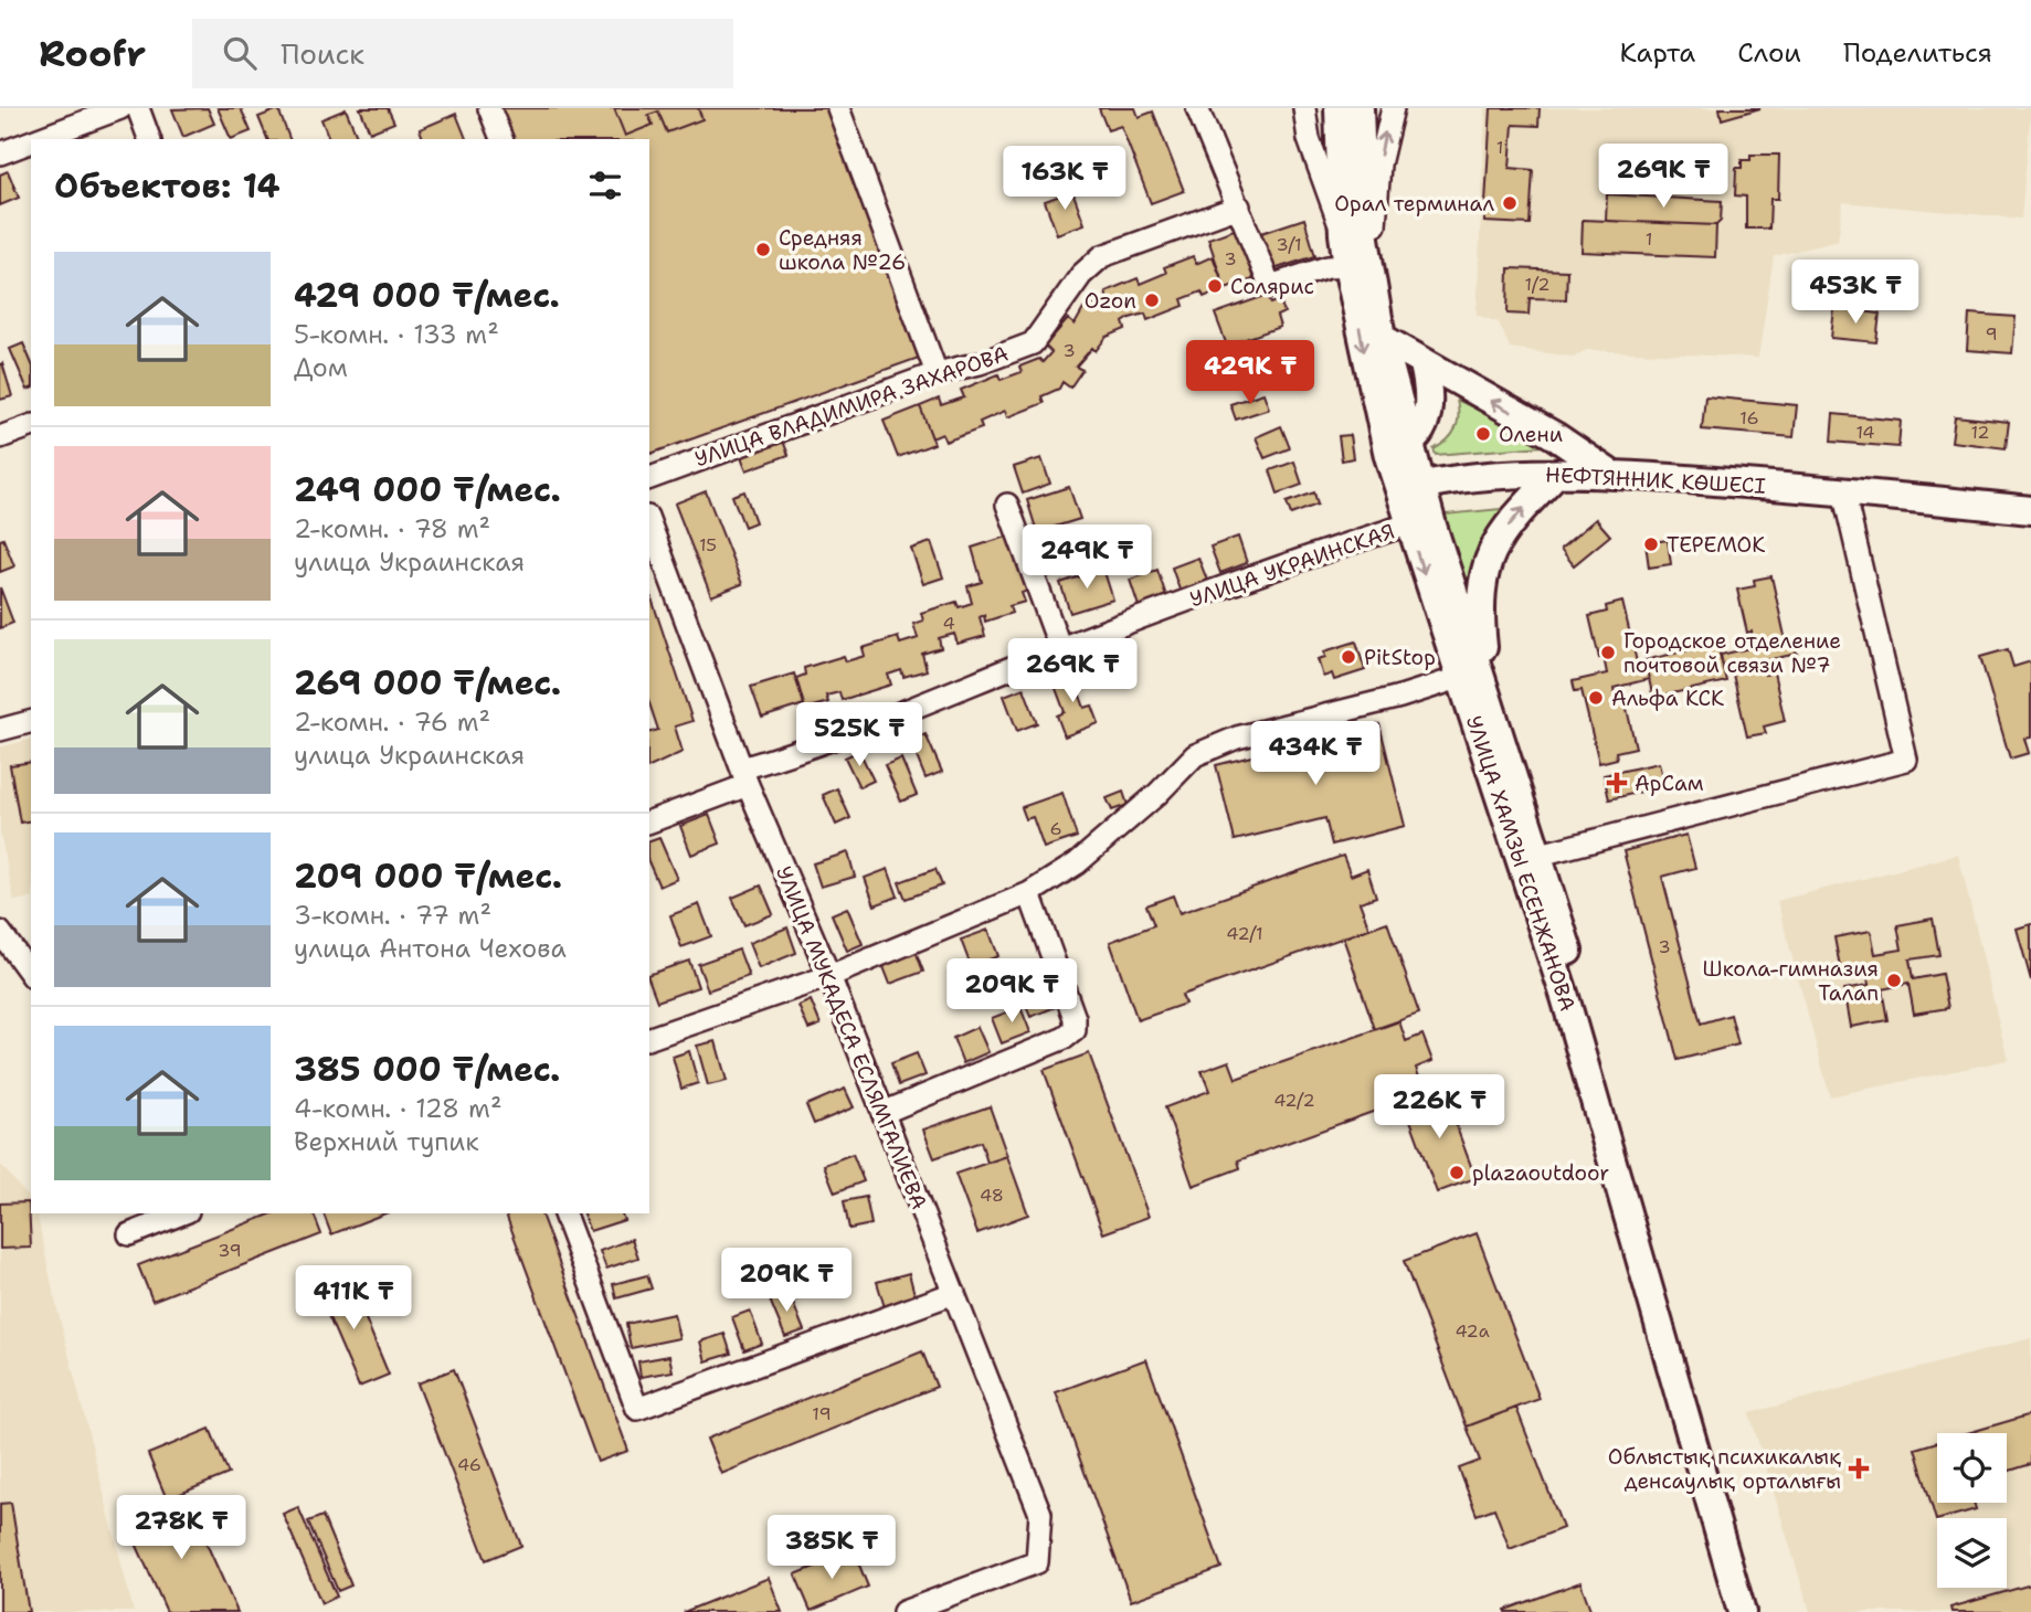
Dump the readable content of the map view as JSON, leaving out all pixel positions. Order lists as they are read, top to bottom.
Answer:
{
  "streets": {
    "main road": ["НЕФТЯННИК КӨШЕСІ", "УЛИЦА ХАМЗЫ ЕСЕНЖАНОВА"],
    "street": ["УЛИЦА ВЛАДИМИРА ЗАХАРОВА", "УЛИЦА УКРАИНСКАЯ", "УЛИЦА МУКАДЕСА ЕСЛЯМГАЛИЕВА"]
  },
  "crossings": [
    ["НЕФТЯННИК КӨШЕСІ", "УЛИЦА ХАМЗЫ ЕСЕНЖАНОВА"],
    ["УЛИЦА УКРАИНСКАЯ", "УЛИЦА ХАМЗЫ ЕСЕНЖАНОВА"],
    ["УЛИЦА УКРАИНСКАЯ", "УЛИЦА МУКАДЕСА ЕСЛЯМГАЛИЕВА"]
  ],
  "places": {
    "other": [
      "Орал терминал",
      "Средняя школа №26",
      "Солярис",
      "Ozon",
      "Олени",
      "ТЕРЕМОК",
      "Городское отделение почтовой связи №7",
      "PitStop",
      "Альфа КСК",
      "Школа-гимназия Талап",
      "plazaoutdoor"
    ],
    "health": ["АрСам", "Облыстық психикалық денсаулық орталығы"]
  },
  "house_numbers": [
    "1",
    "1",
    "3/1",
    "3",
    "1/2",
    "9",
    "3",
    "16",
    "14",
    "12",
    "15",
    "4",
    "6",
    "42/1",
    "3",
    "42/2",
    "48",
    "39",
    "42а",
    "19",
    "46"
  ],
  "page": {
    "header": "Roofr",
    "search": "Поиск",
    "nav": ["Карта", "Слои", "Поделиться"],
    "heading": "Объектов: 14",
    "price": [
      "269K ₸",
      "163K ₸",
      "453K ₸",
      "429K ₸",
      "249K ₸",
      "269K ₸",
      "525K ₸",
      "434K ₸",
      "209K ₸",
      "226K ₸",
      "209K ₸",
      "411K ₸",
      "278K ₸",
      "385K ₸"
    ],
    "list": [
      {
        "name": "429 000 ₸/мес.",
        "note": "5-комн. · 133 m² · Дом"
      },
      {
        "name": "249 000 ₸/мес.",
        "note": "2-комн. · 78 m² · улица Украинская"
      },
      {
        "name": "269 000 ₸/мес.",
        "note": "2-комн. · 76 m² · улица Украинская"
      },
      {
        "name": "209 000 ₸/мес.",
        "note": "3-комн. · 77 m² · улица Антона Чехова"
      },
      {
        "name": "385 000 ₸/мес.",
        "note": "4-комн. · 128 m² · Верхний тупик"
      }
    ]
  }
}
